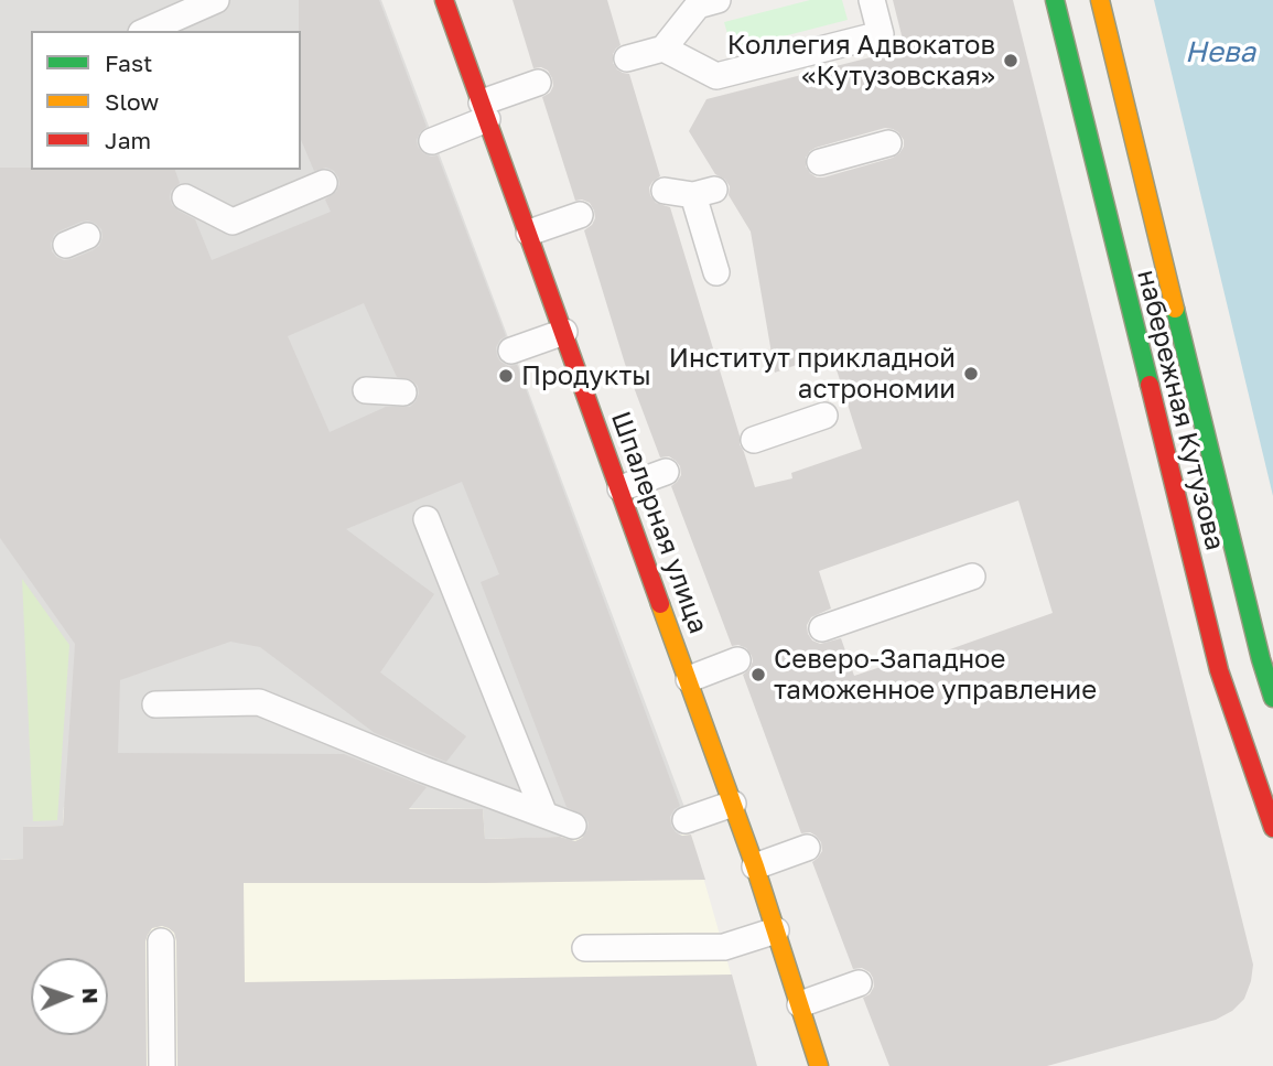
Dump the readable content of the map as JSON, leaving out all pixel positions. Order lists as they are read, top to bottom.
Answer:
{
  "streets": {
    "main road": ["набережная Кутузова", "Шпалерная улица"]
  },
  "water": ["Нева"],
  "places": [
    "Коллегия Адвокатов «Кутузовская»",
    "Институт прикладной астрономии",
    "Продукты",
    "Северо-Западное таможенное управление"
  ],
  "legend": ["Fast", "Slow", "Jam"],
  "north": "right"
}
